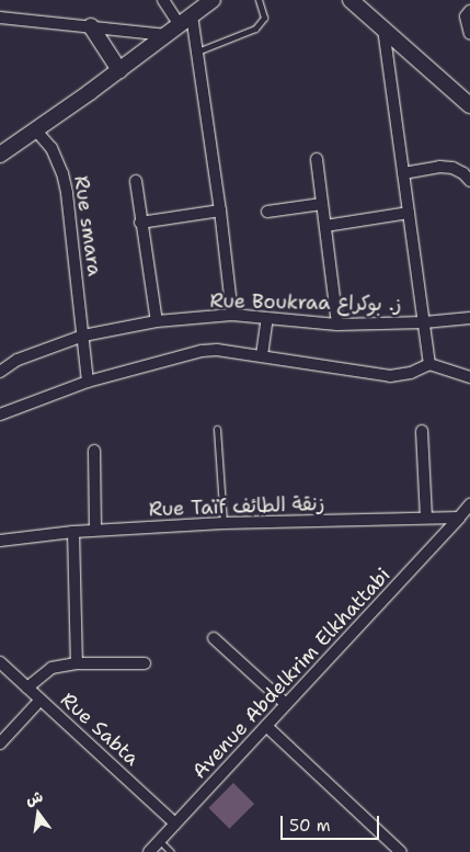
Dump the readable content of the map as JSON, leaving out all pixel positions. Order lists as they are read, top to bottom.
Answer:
{
  "streets": {
    "street": [
      "Rue smara",
      "Rue Boukraa ز. بوكراع",
      "Rue Taïf زنقة الطائف",
      "Avenue Abdelkrim Elkhattabi",
      "Rue Sabta"
    ]
  },
  "crossings": [
    ["Rue smara", "Rue Boukraa ز. بوكراع"],
    ["Rue Taïf زنقة الطائف", "Avenue Abdelkrim Elkhattabi"],
    ["Avenue Abdelkrim Elkhattabi", "Rue Sabta"]
  ],
  "scale_bar": "50 m",
  "north": "top"
}
